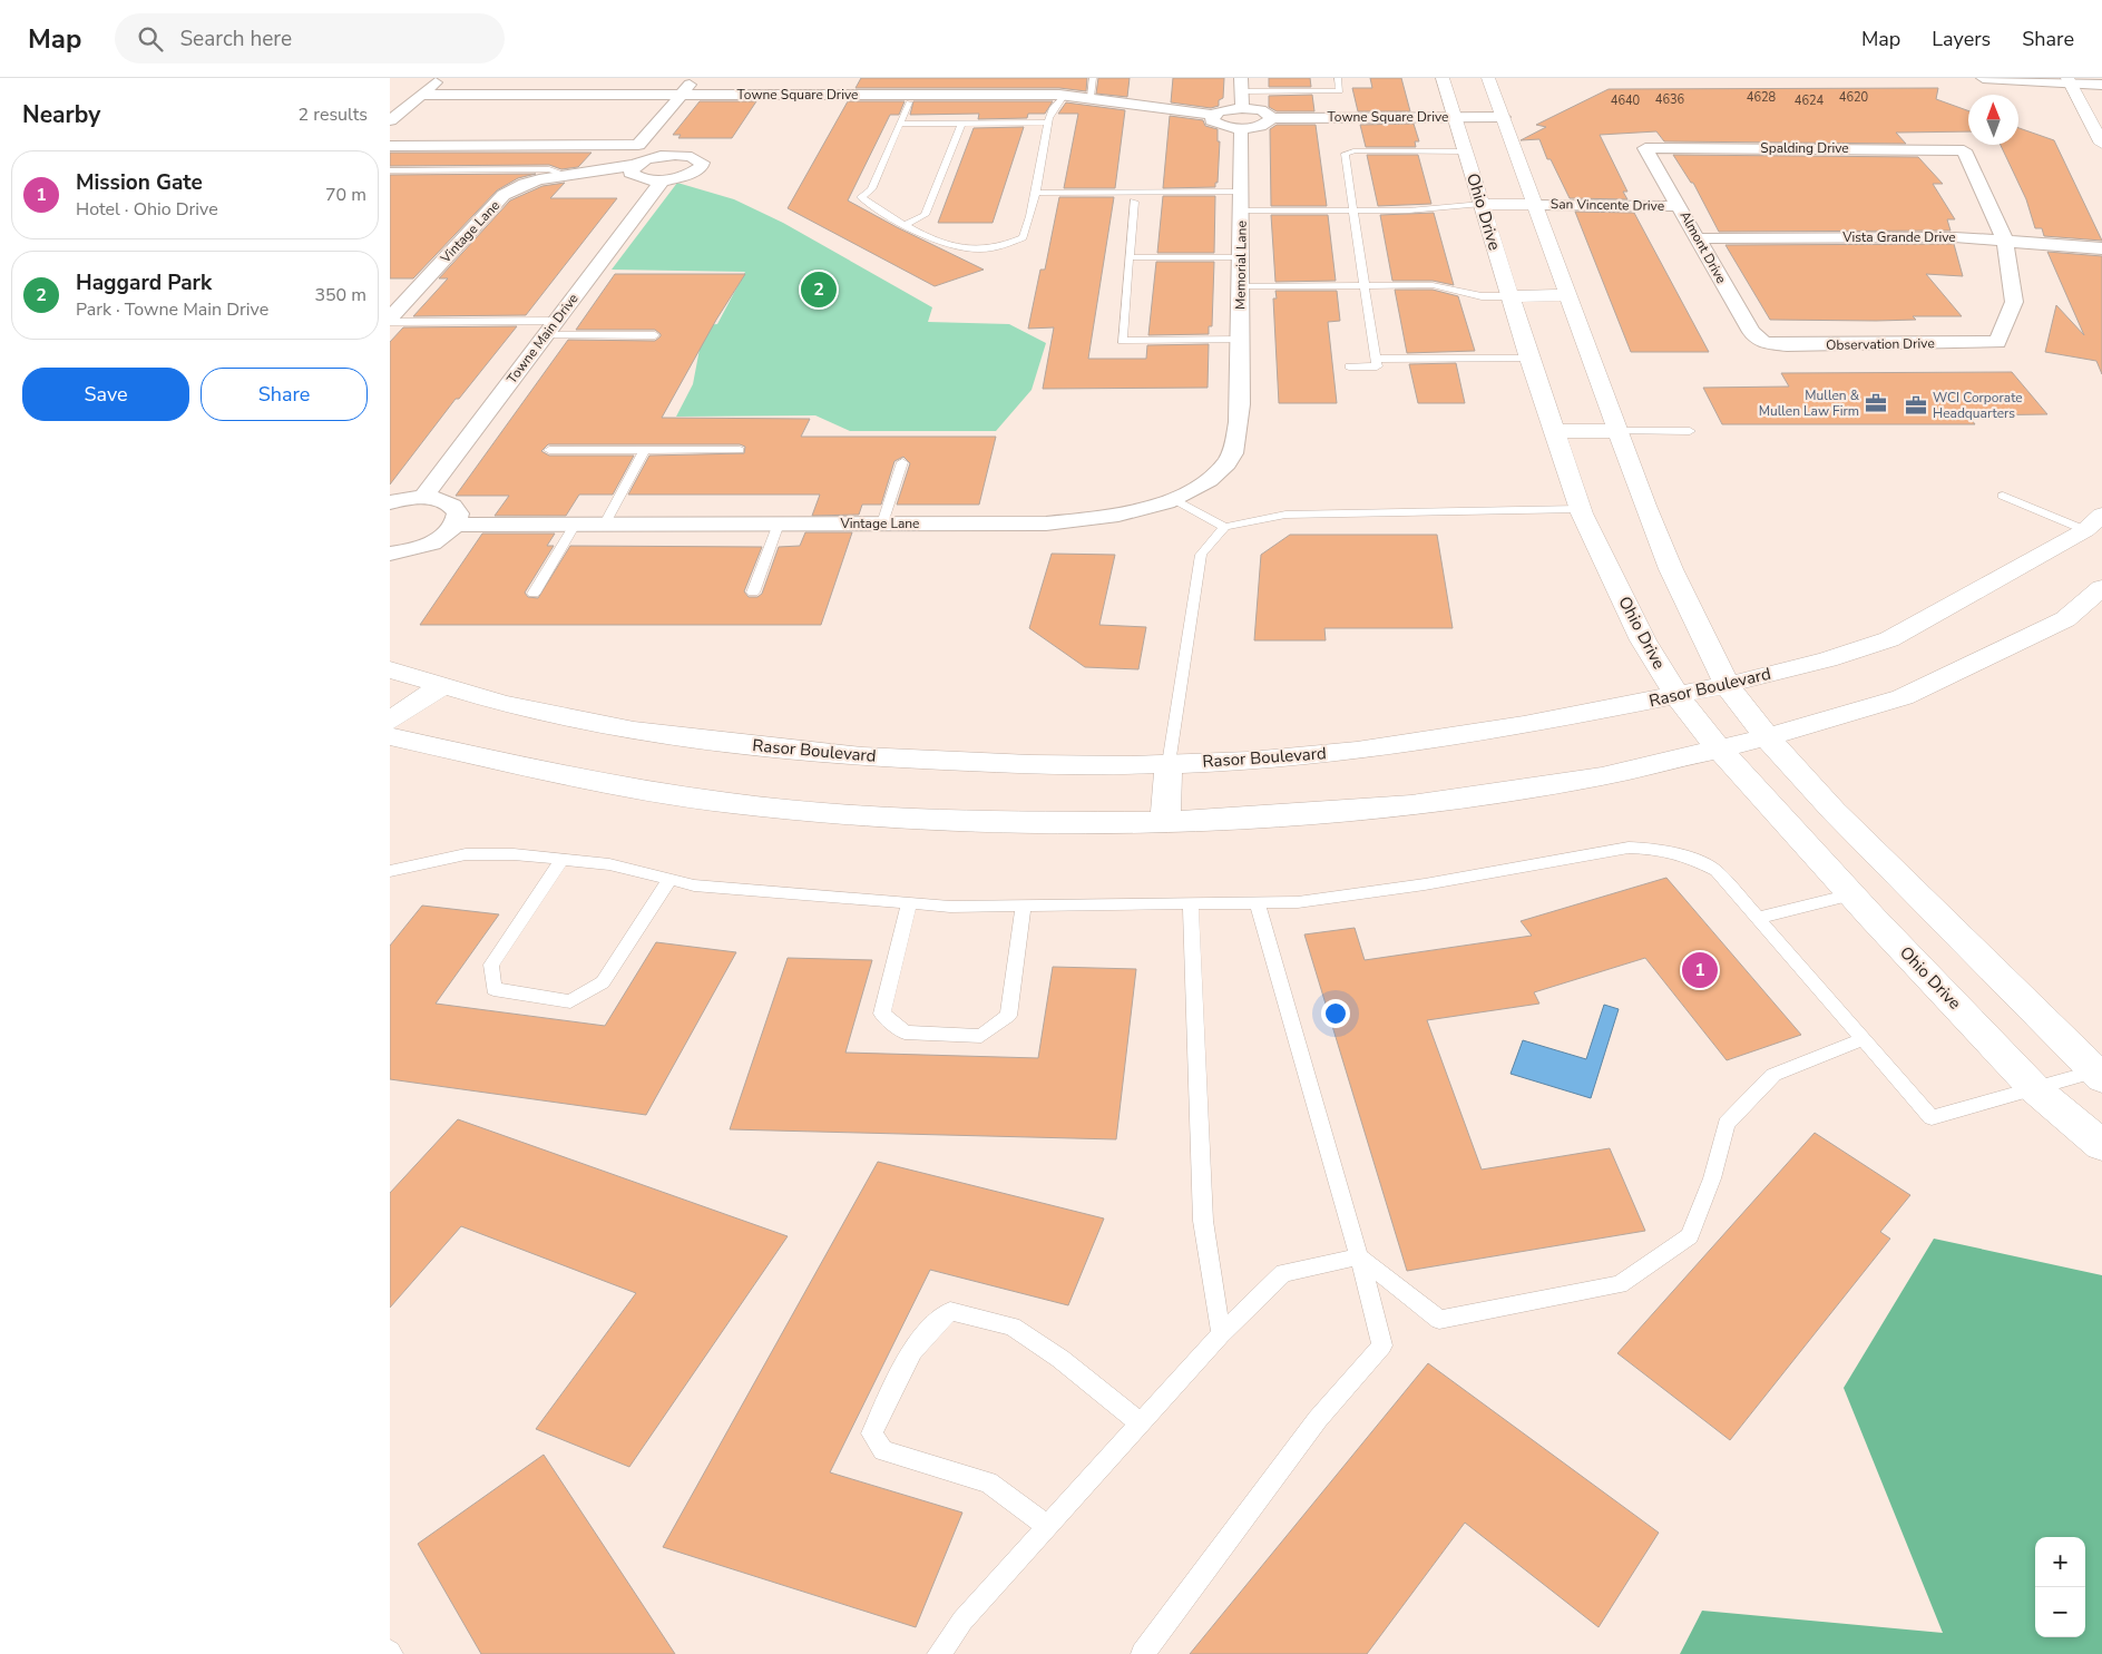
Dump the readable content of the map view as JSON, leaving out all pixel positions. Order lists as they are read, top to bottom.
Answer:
{
  "streets": {
    "main road": ["Ohio Drive", "Rasor Boulevard"],
    "street": [
      "Towne Square Drive",
      "Spalding Drive",
      "San Vincente Drive",
      "Vintage Lane",
      "Vista Grande Drive",
      "Almont Drive",
      "Memorial Lane",
      "Towne Main Drive",
      "Observation Drive"
    ]
  },
  "crossings": [
    ["Towne Square Drive", "Ohio Drive"],
    ["Spalding Drive", "Vista Grande Drive"],
    ["Spalding Drive", "Almont Drive"],
    ["Spalding Drive", "Observation Drive"],
    ["San Vincente Drive", "Almont Drive"],
    ["Ohio Drive", "Rasor Boulevard"],
    ["Vintage Lane", "Memorial Lane"],
    ["Vista Grande Drive", "Almont Drive"],
    ["Vista Grande Drive", "Observation Drive"],
    ["Almont Drive", "Observation Drive"]
  ],
  "places": {
    "office": ["Mullen & Mullen Law Firm", "WCI Corporate Headquarters"]
  },
  "house_numbers": [
    "4628",
    "4620",
    "4636",
    "4640",
    "4624"
  ],
  "north": "top",
  "page": {
    "header": "Map",
    "search": "Search here",
    "nav": ["Map", "Layers", "Share"],
    "heading": ["Nearby", "2 results"],
    "list": [
      {
        "mark": "1",
        "name": "Mission Gate",
        "note": "Hotel · Ohio Drive",
        "value": "70 m"
      },
      {
        "mark": "2",
        "name": "Haggard Park",
        "note": "Park · Towne Main Drive",
        "value": "350 m"
      }
    ],
    "pins": ["2", "1"],
    "buttons": ["Save", "Share"],
    "map_buttons": ["+", "−"]
  }
}
